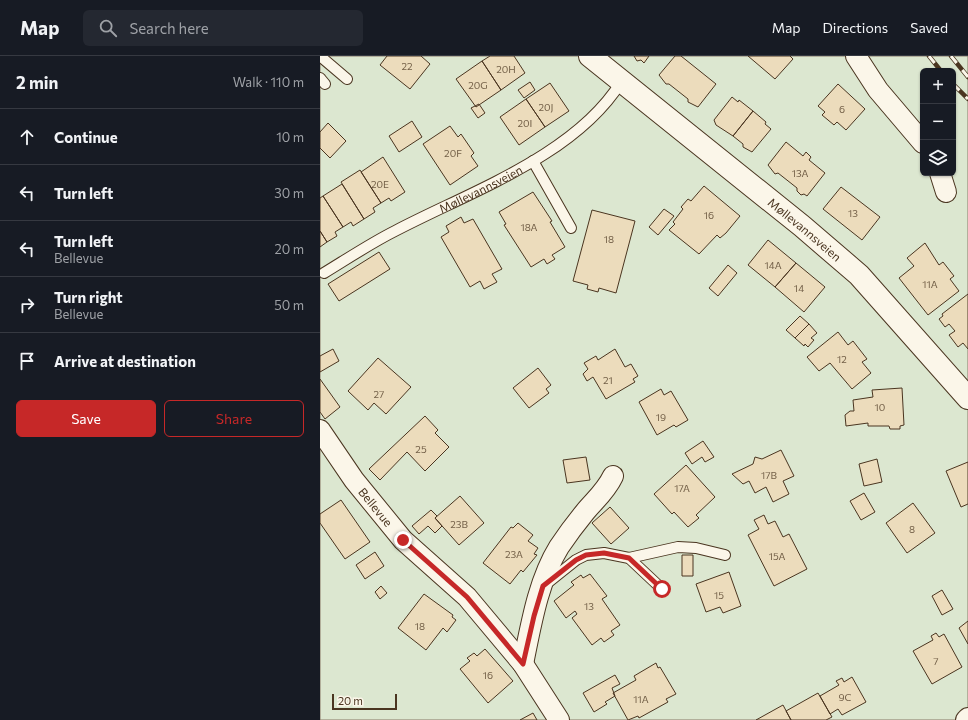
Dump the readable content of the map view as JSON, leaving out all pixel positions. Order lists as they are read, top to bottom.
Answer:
{
  "streets": {
    "main road": ["Møllevannsveien"],
    "street": ["Bellevue"]
  },
  "house_numbers": [
    "22",
    "20H",
    "20G",
    "20J",
    "6",
    "20I",
    "20F",
    "13A",
    "20E",
    "13",
    "16",
    "18A",
    "18",
    "14A",
    "11A",
    "14",
    "12",
    "21",
    "27",
    "10",
    "19",
    "25",
    "17B",
    "17A",
    "23B",
    "8",
    "23A",
    "15A",
    "15",
    "13",
    "18",
    "7",
    "16",
    "9C",
    "11A"
  ],
  "scale_bar": "20 m",
  "page": {
    "header": "Map",
    "search": "Search here",
    "nav": ["Map", "Directions", "Saved"],
    "heading": ["2 min", "Walk · 110 m"],
    "map_buttons": ["+", "−"],
    "list": [
      ["Continue", "10 m"],
      ["Turn left", "30 m"],
      ["Turn left", "Bellevue", "20 m"],
      ["Turn right", "Bellevue", "50 m"],
      "Arrive at destination"
    ],
    "buttons": ["Save", "Share"],
    "scale": "20 m"
  }
}
